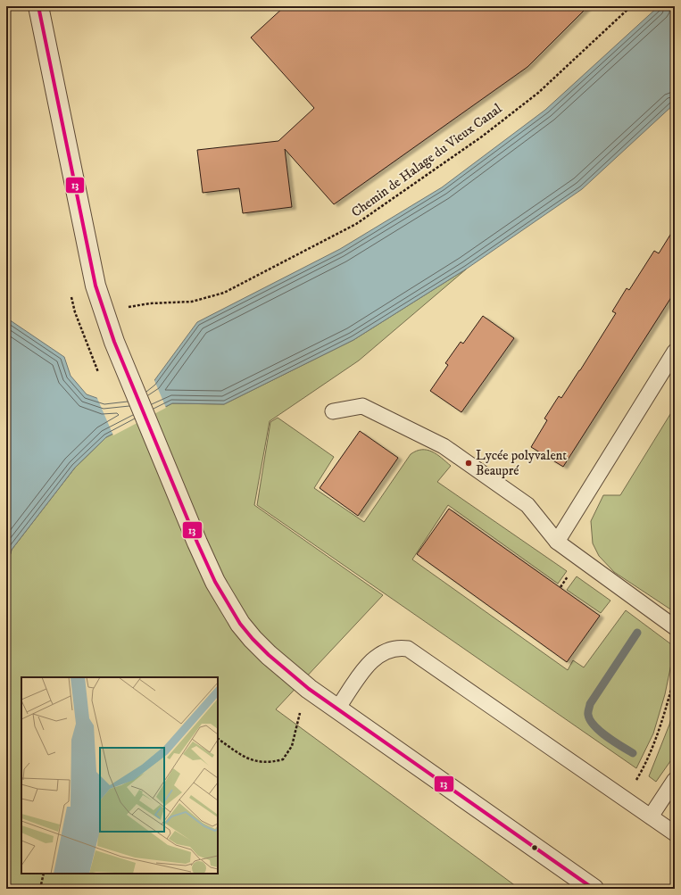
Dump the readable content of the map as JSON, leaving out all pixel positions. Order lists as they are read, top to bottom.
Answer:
{
  "streets": {
    "path": ["Chemin de Halage du Vieux Canal"]
  },
  "places": ["Lycée polyvalent Beaupré"],
  "lines": ["transit line 13"]
}
